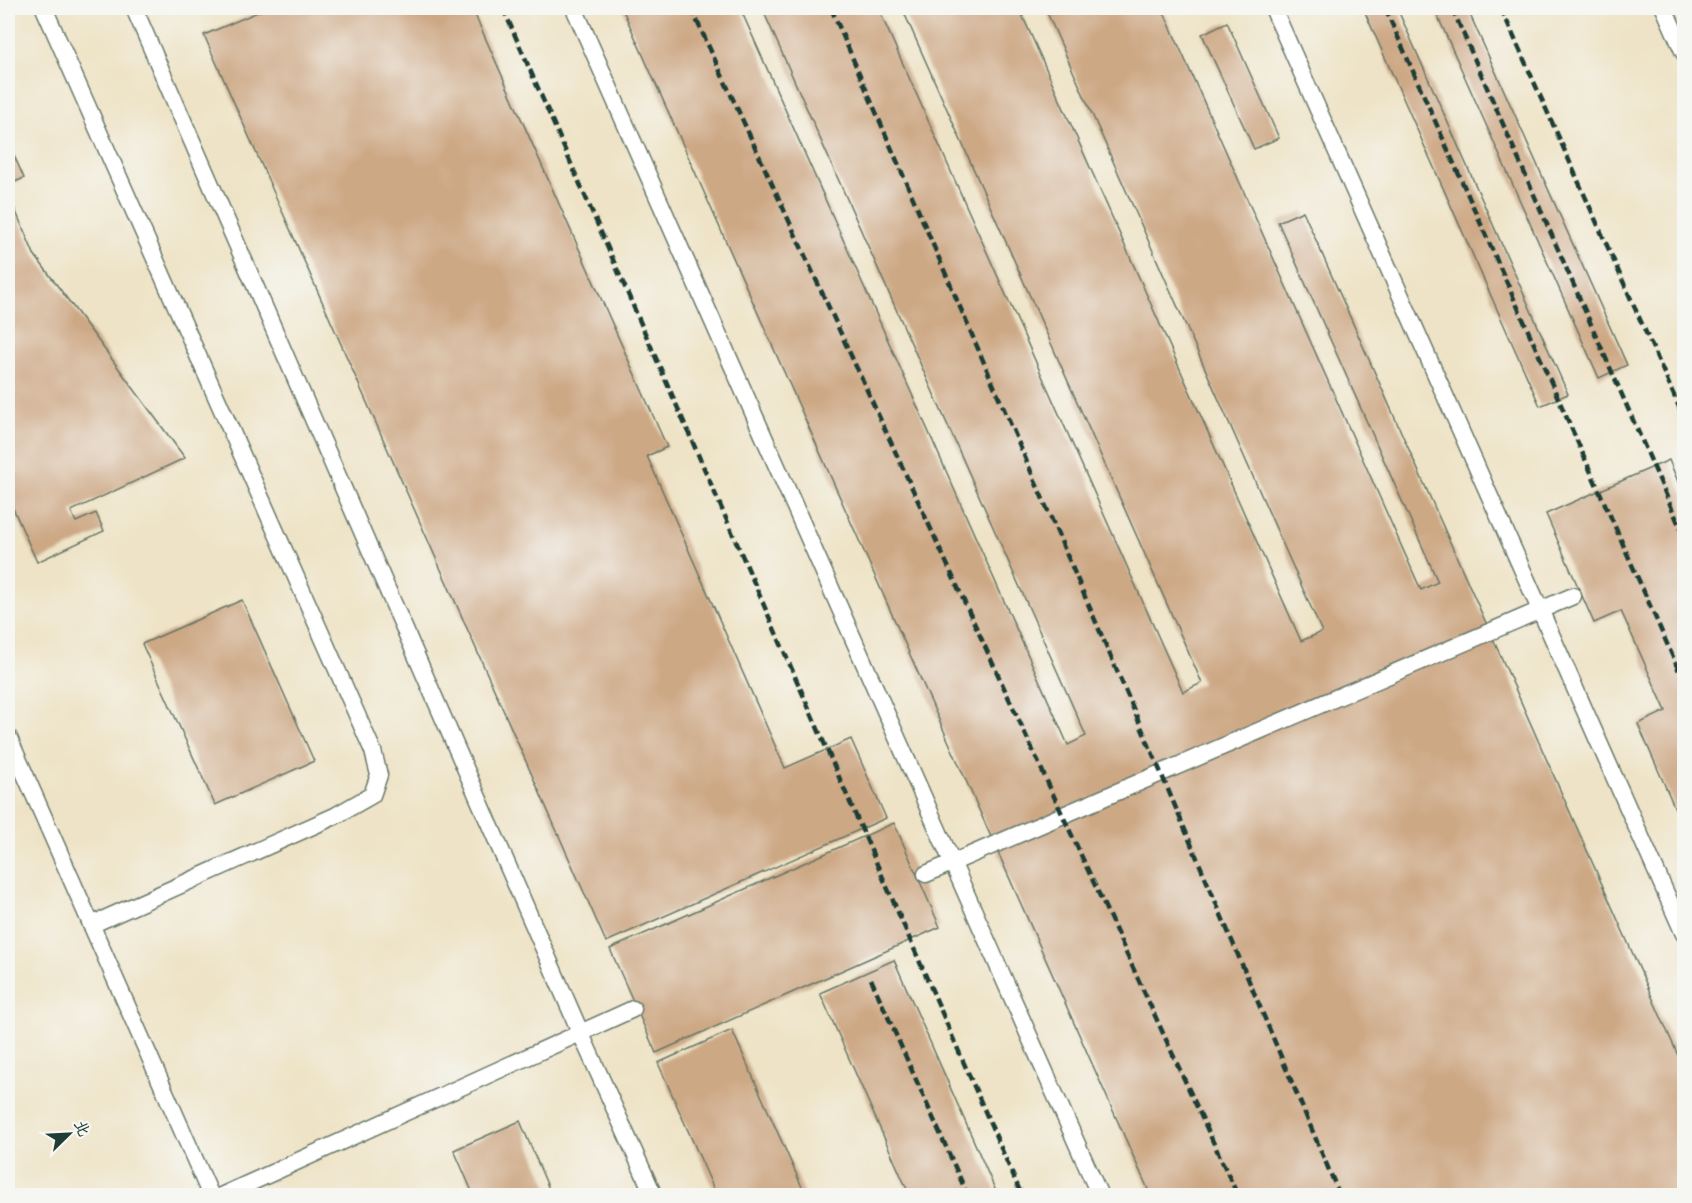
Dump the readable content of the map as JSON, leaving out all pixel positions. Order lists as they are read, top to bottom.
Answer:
{
  "north": "top right"
}
